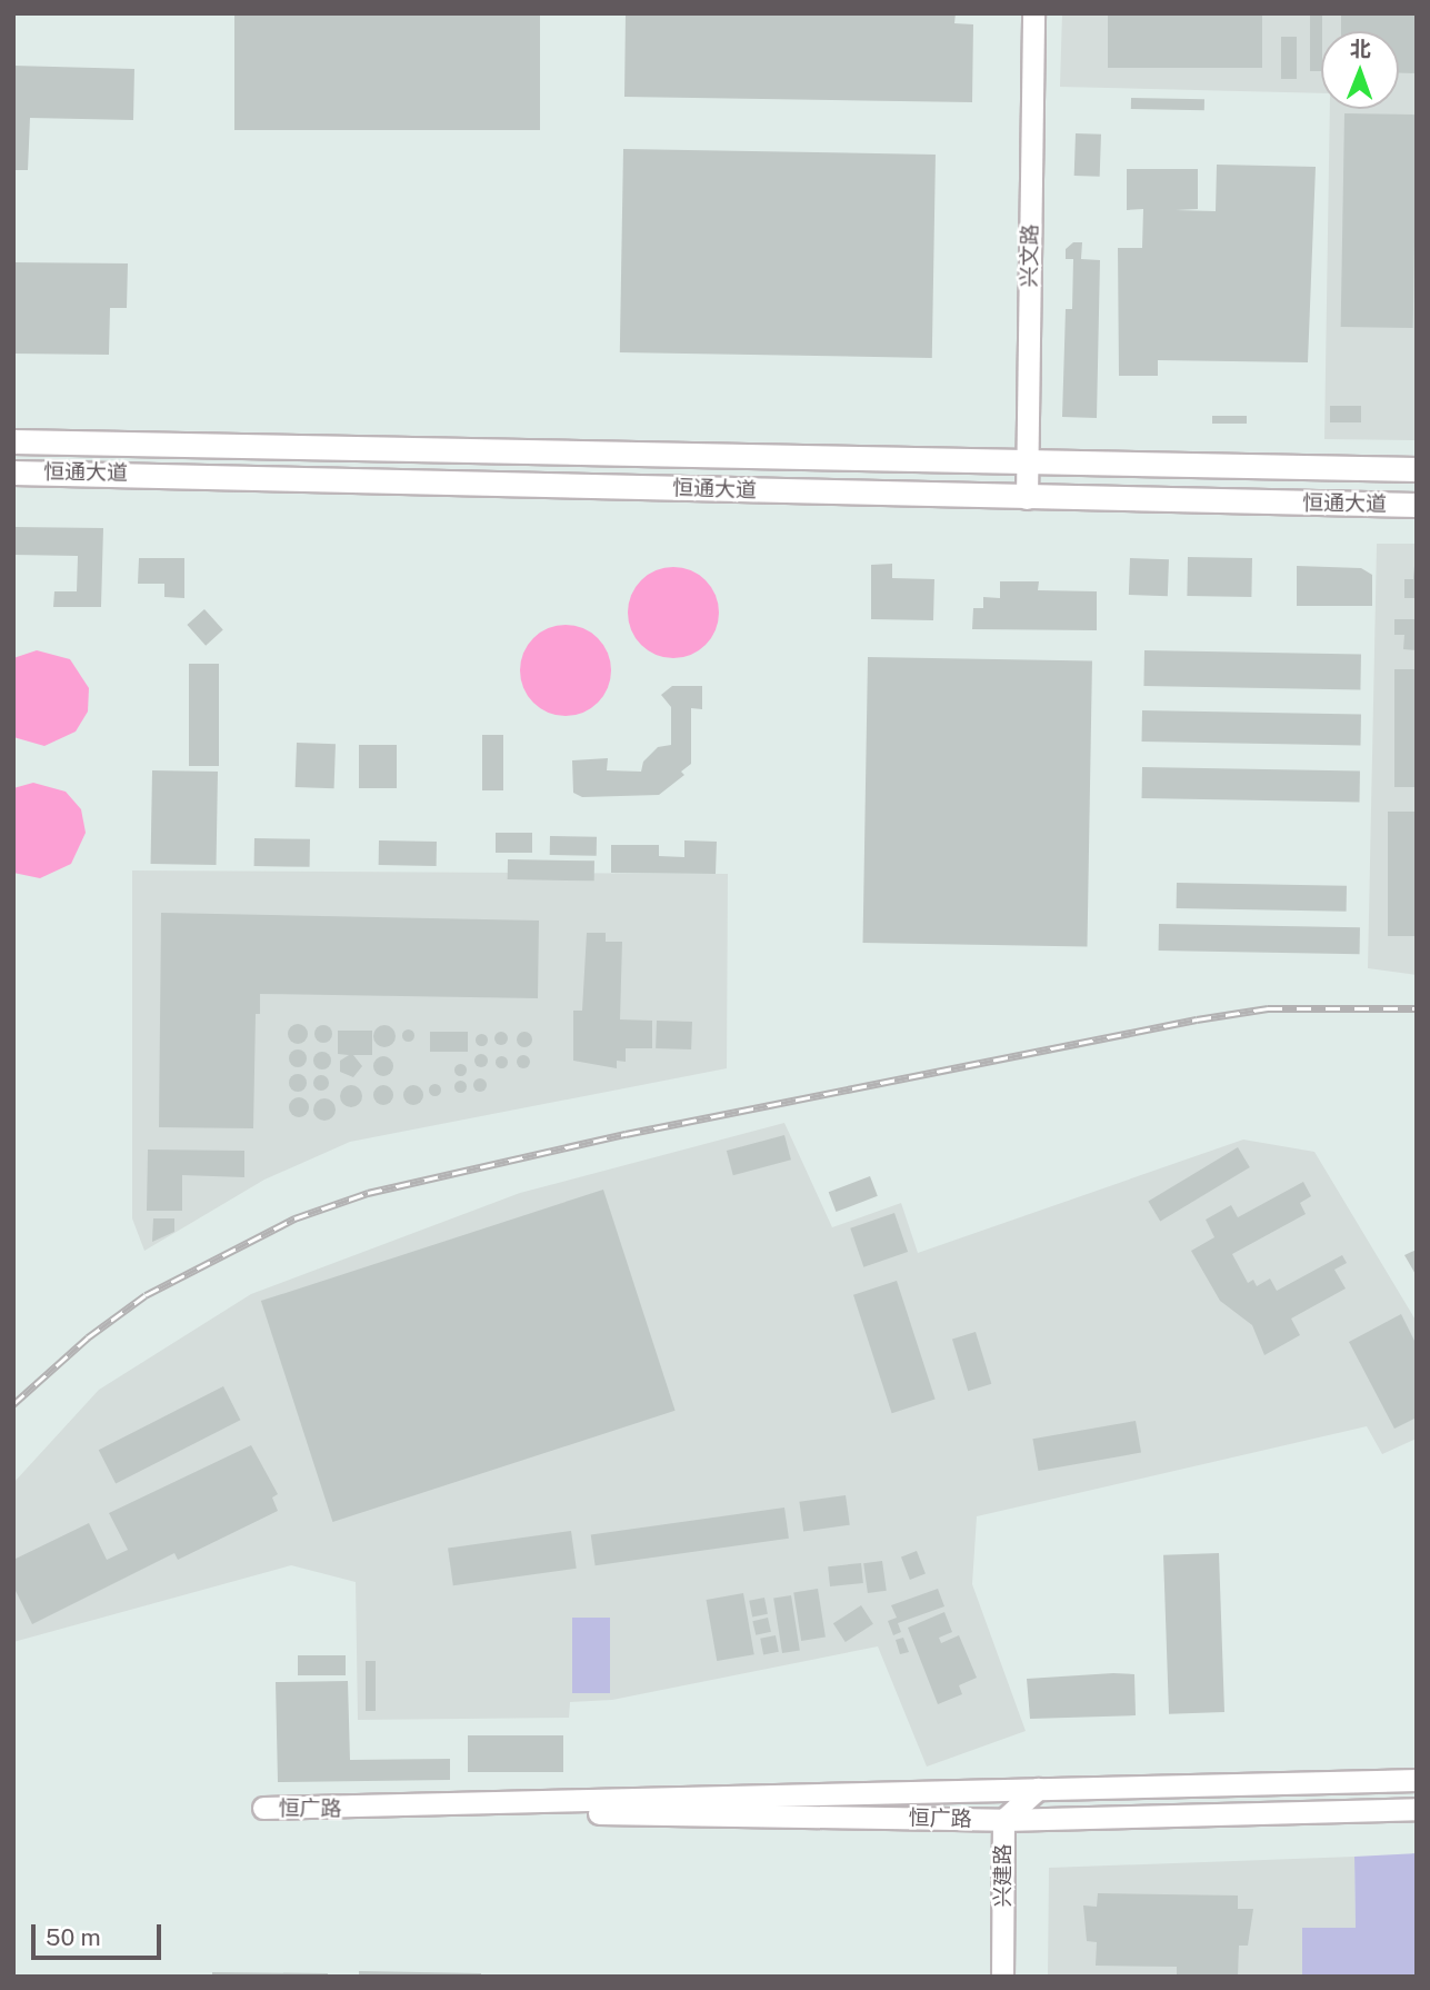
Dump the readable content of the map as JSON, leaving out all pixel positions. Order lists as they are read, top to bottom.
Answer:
{
  "streets": {
    "main road": ["恒通大道"],
    "street": ["兴文路", "恒广路", "兴建路"]
  },
  "crossings": [
    ["兴文路", "恒通大道"],
    ["恒广路", "兴建路"]
  ],
  "scale_bar": "50 m",
  "north": "top"
}
